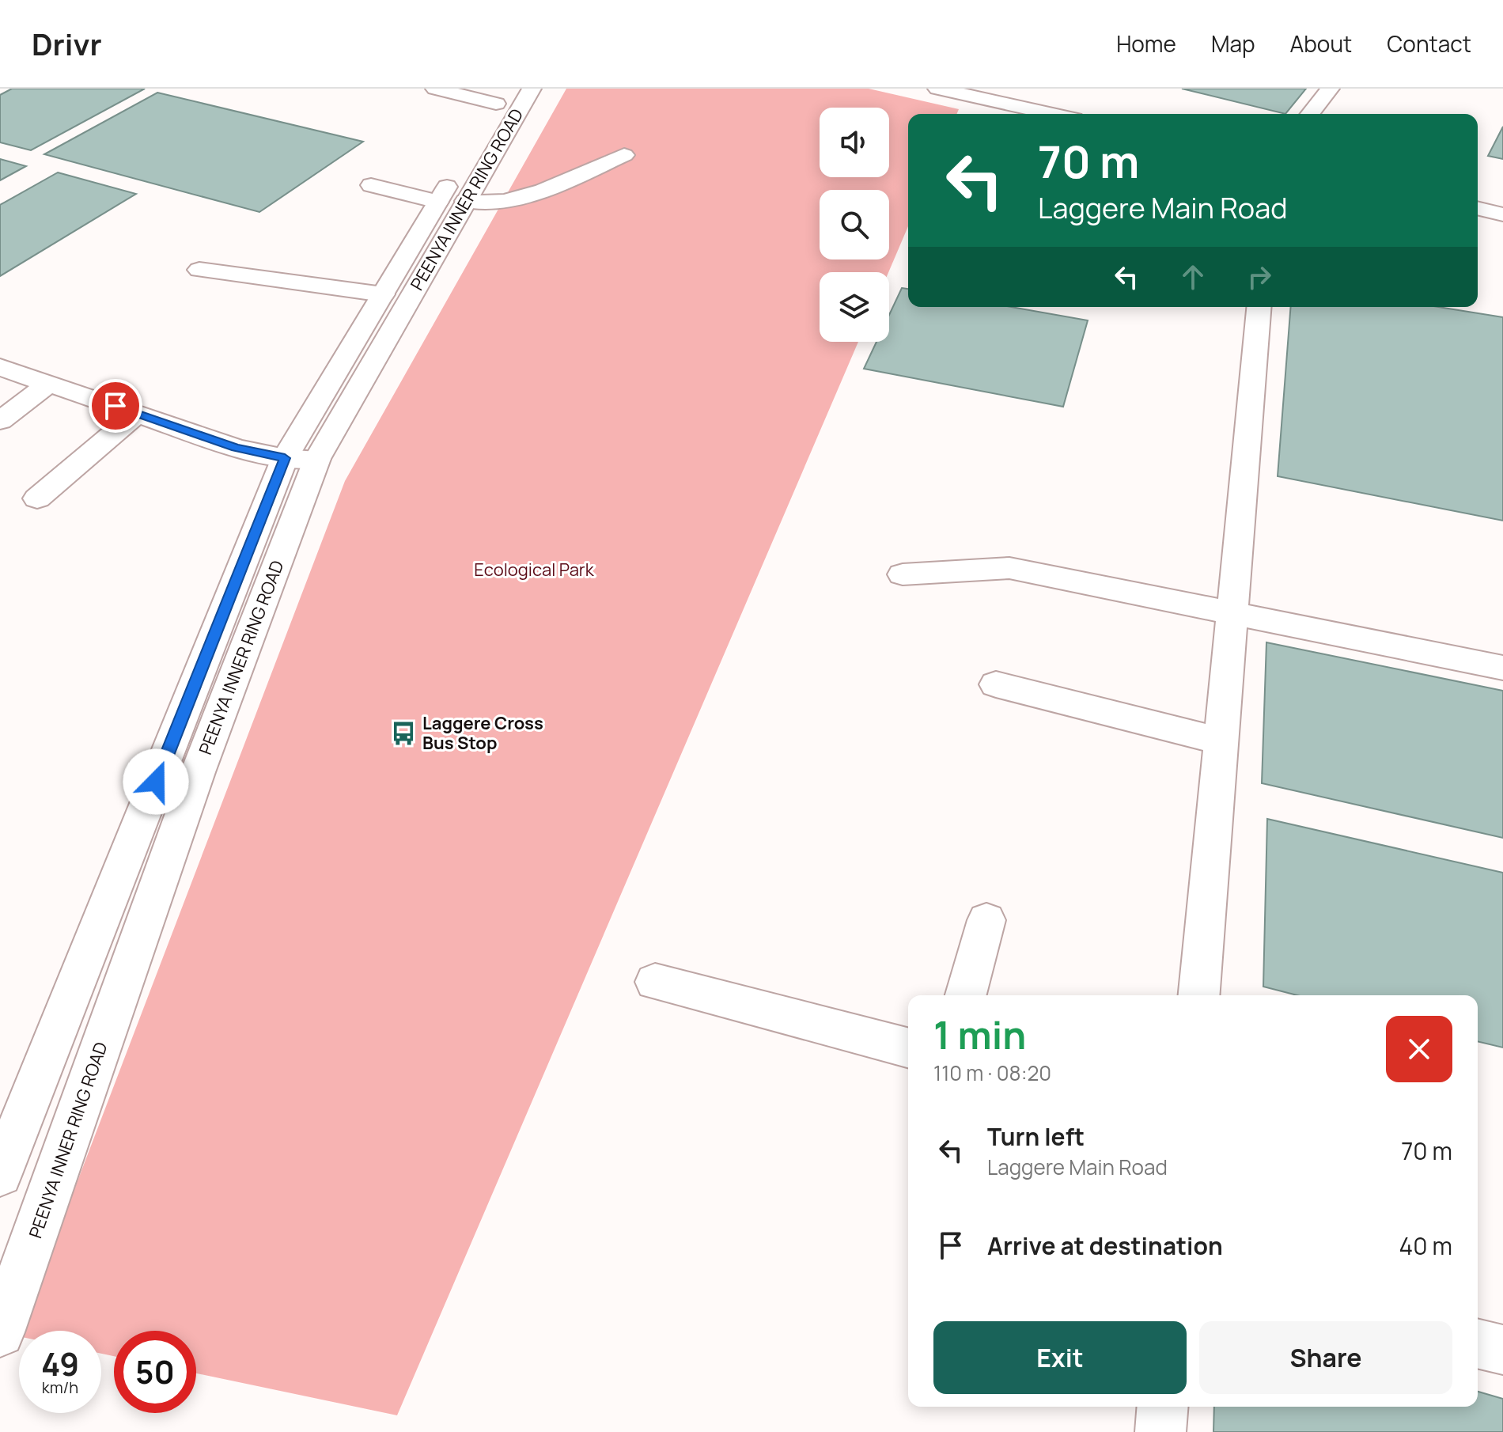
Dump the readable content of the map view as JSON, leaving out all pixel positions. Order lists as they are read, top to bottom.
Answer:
{
  "streets": {
    "main road": ["PEENYA INNER RING ROAD"]
  },
  "parks": ["Ecological Park"],
  "places": {
    "bus stop": ["Laggere Cross Bus Stop"]
  },
  "page": {
    "header": "Drivr",
    "nav": [
      "Home",
      "Map",
      "About",
      "Contact"
    ],
    "turn": ["70 m", "Laggere Main Road"],
    "heading": ["1 min", "110 m · 08:20"],
    "list": [
      {
        "name": "Turn left",
        "note": "Laggere Main Road",
        "value": "70 m"
      },
      {
        "name": "Arrive at destination",
        "value": "40 m"
      }
    ],
    "buttons": ["Exit", "Share"],
    "speed": "49 km/h",
    "limit": "50"
  }
}
